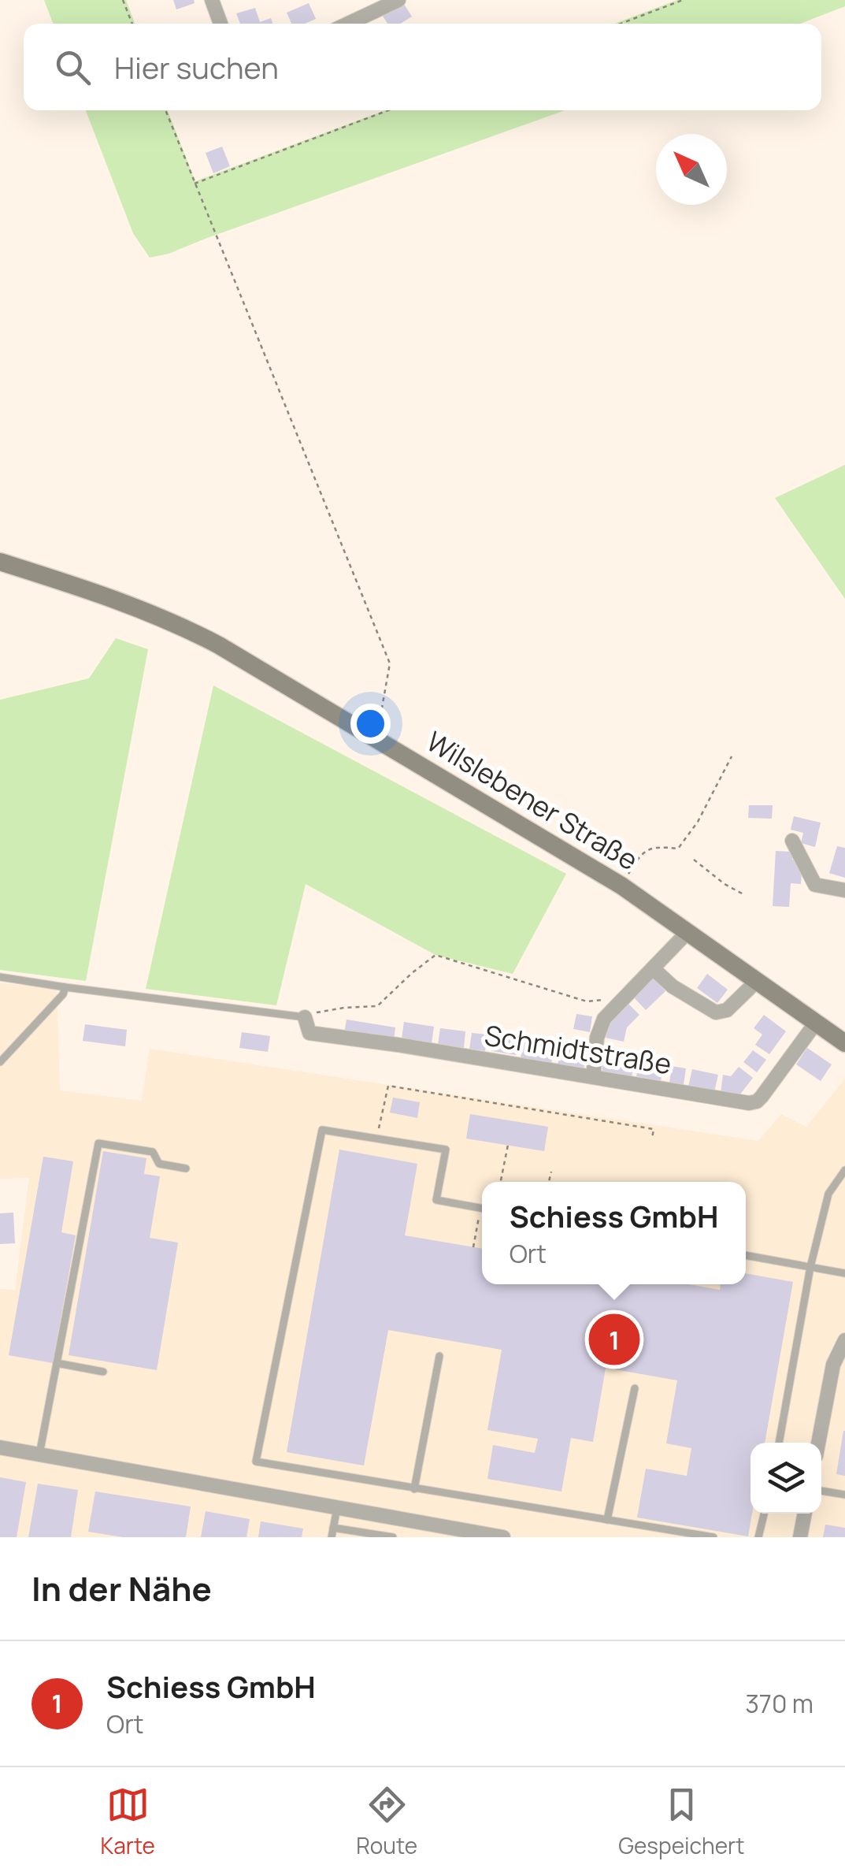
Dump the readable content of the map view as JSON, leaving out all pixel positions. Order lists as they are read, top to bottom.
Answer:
{
  "streets": {
    "street": ["Wilslebener Straße", "Schmidtstraße"]
  },
  "crossings": [
    ["Wilslebener Straße", "Schmidtstraße"]
  ],
  "north": "top left",
  "page": {
    "search": "Hier suchen",
    "popup": ["Schiess GmbH", "Ort"],
    "pins": "1",
    "heading": "In der Nähe",
    "list": [
      {
        "mark": "1",
        "name": "Schiess GmbH",
        "note": "Ort",
        "value": "370 m"
      }
    ],
    "nav": ["Karte", "Route", "Gespeichert"]
  }
}
